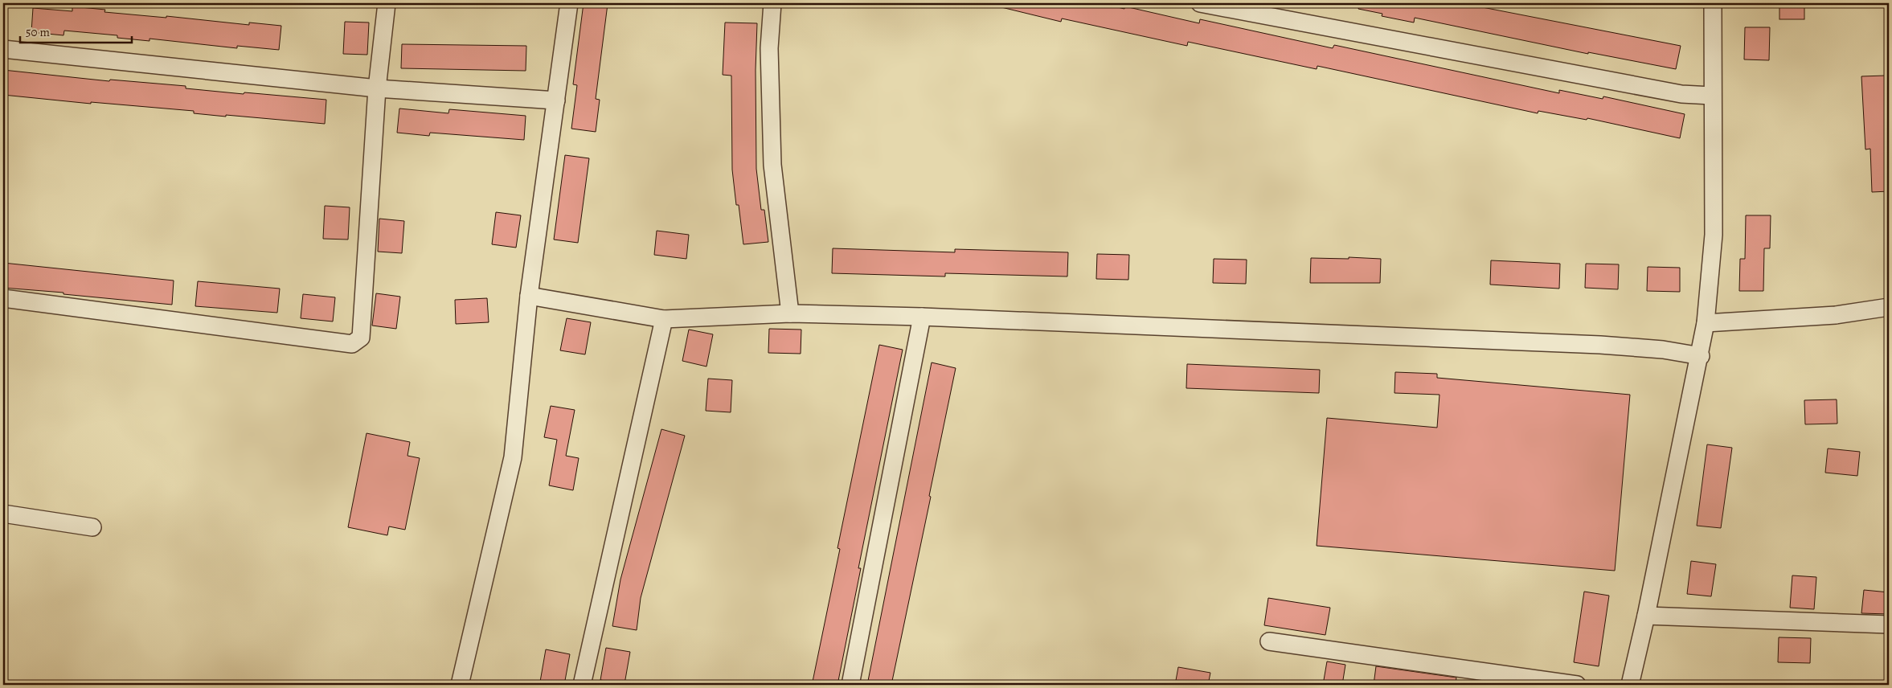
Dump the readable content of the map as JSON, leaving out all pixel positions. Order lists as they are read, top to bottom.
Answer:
{
  "scale_bar": "50 m"
}
